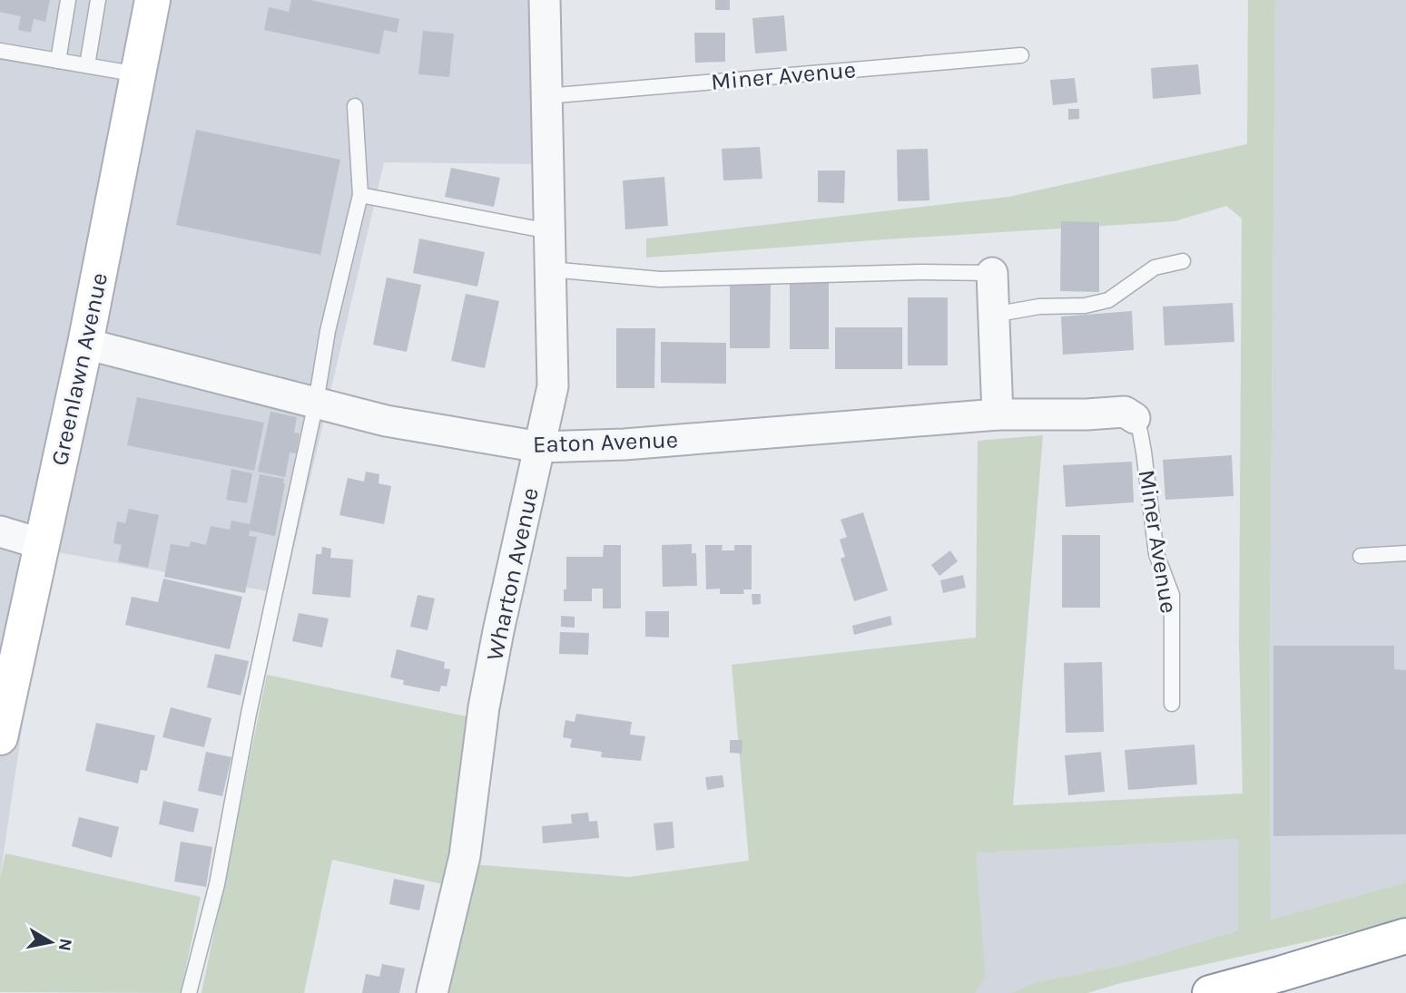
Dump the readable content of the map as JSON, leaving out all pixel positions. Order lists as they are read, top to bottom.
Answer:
{
  "streets": {
    "main road": ["Greenlawn Avenue"],
    "street": ["Eaton Avenue", "Wharton Avenue"],
    "lane": ["Miner Avenue"]
  },
  "crossings": [
    ["Miner Avenue", "Eaton Avenue"],
    ["Miner Avenue", "Wharton Avenue"],
    ["Greenlawn Avenue", "Eaton Avenue"],
    ["Eaton Avenue", "Wharton Avenue"]
  ],
  "north": "right"
}
